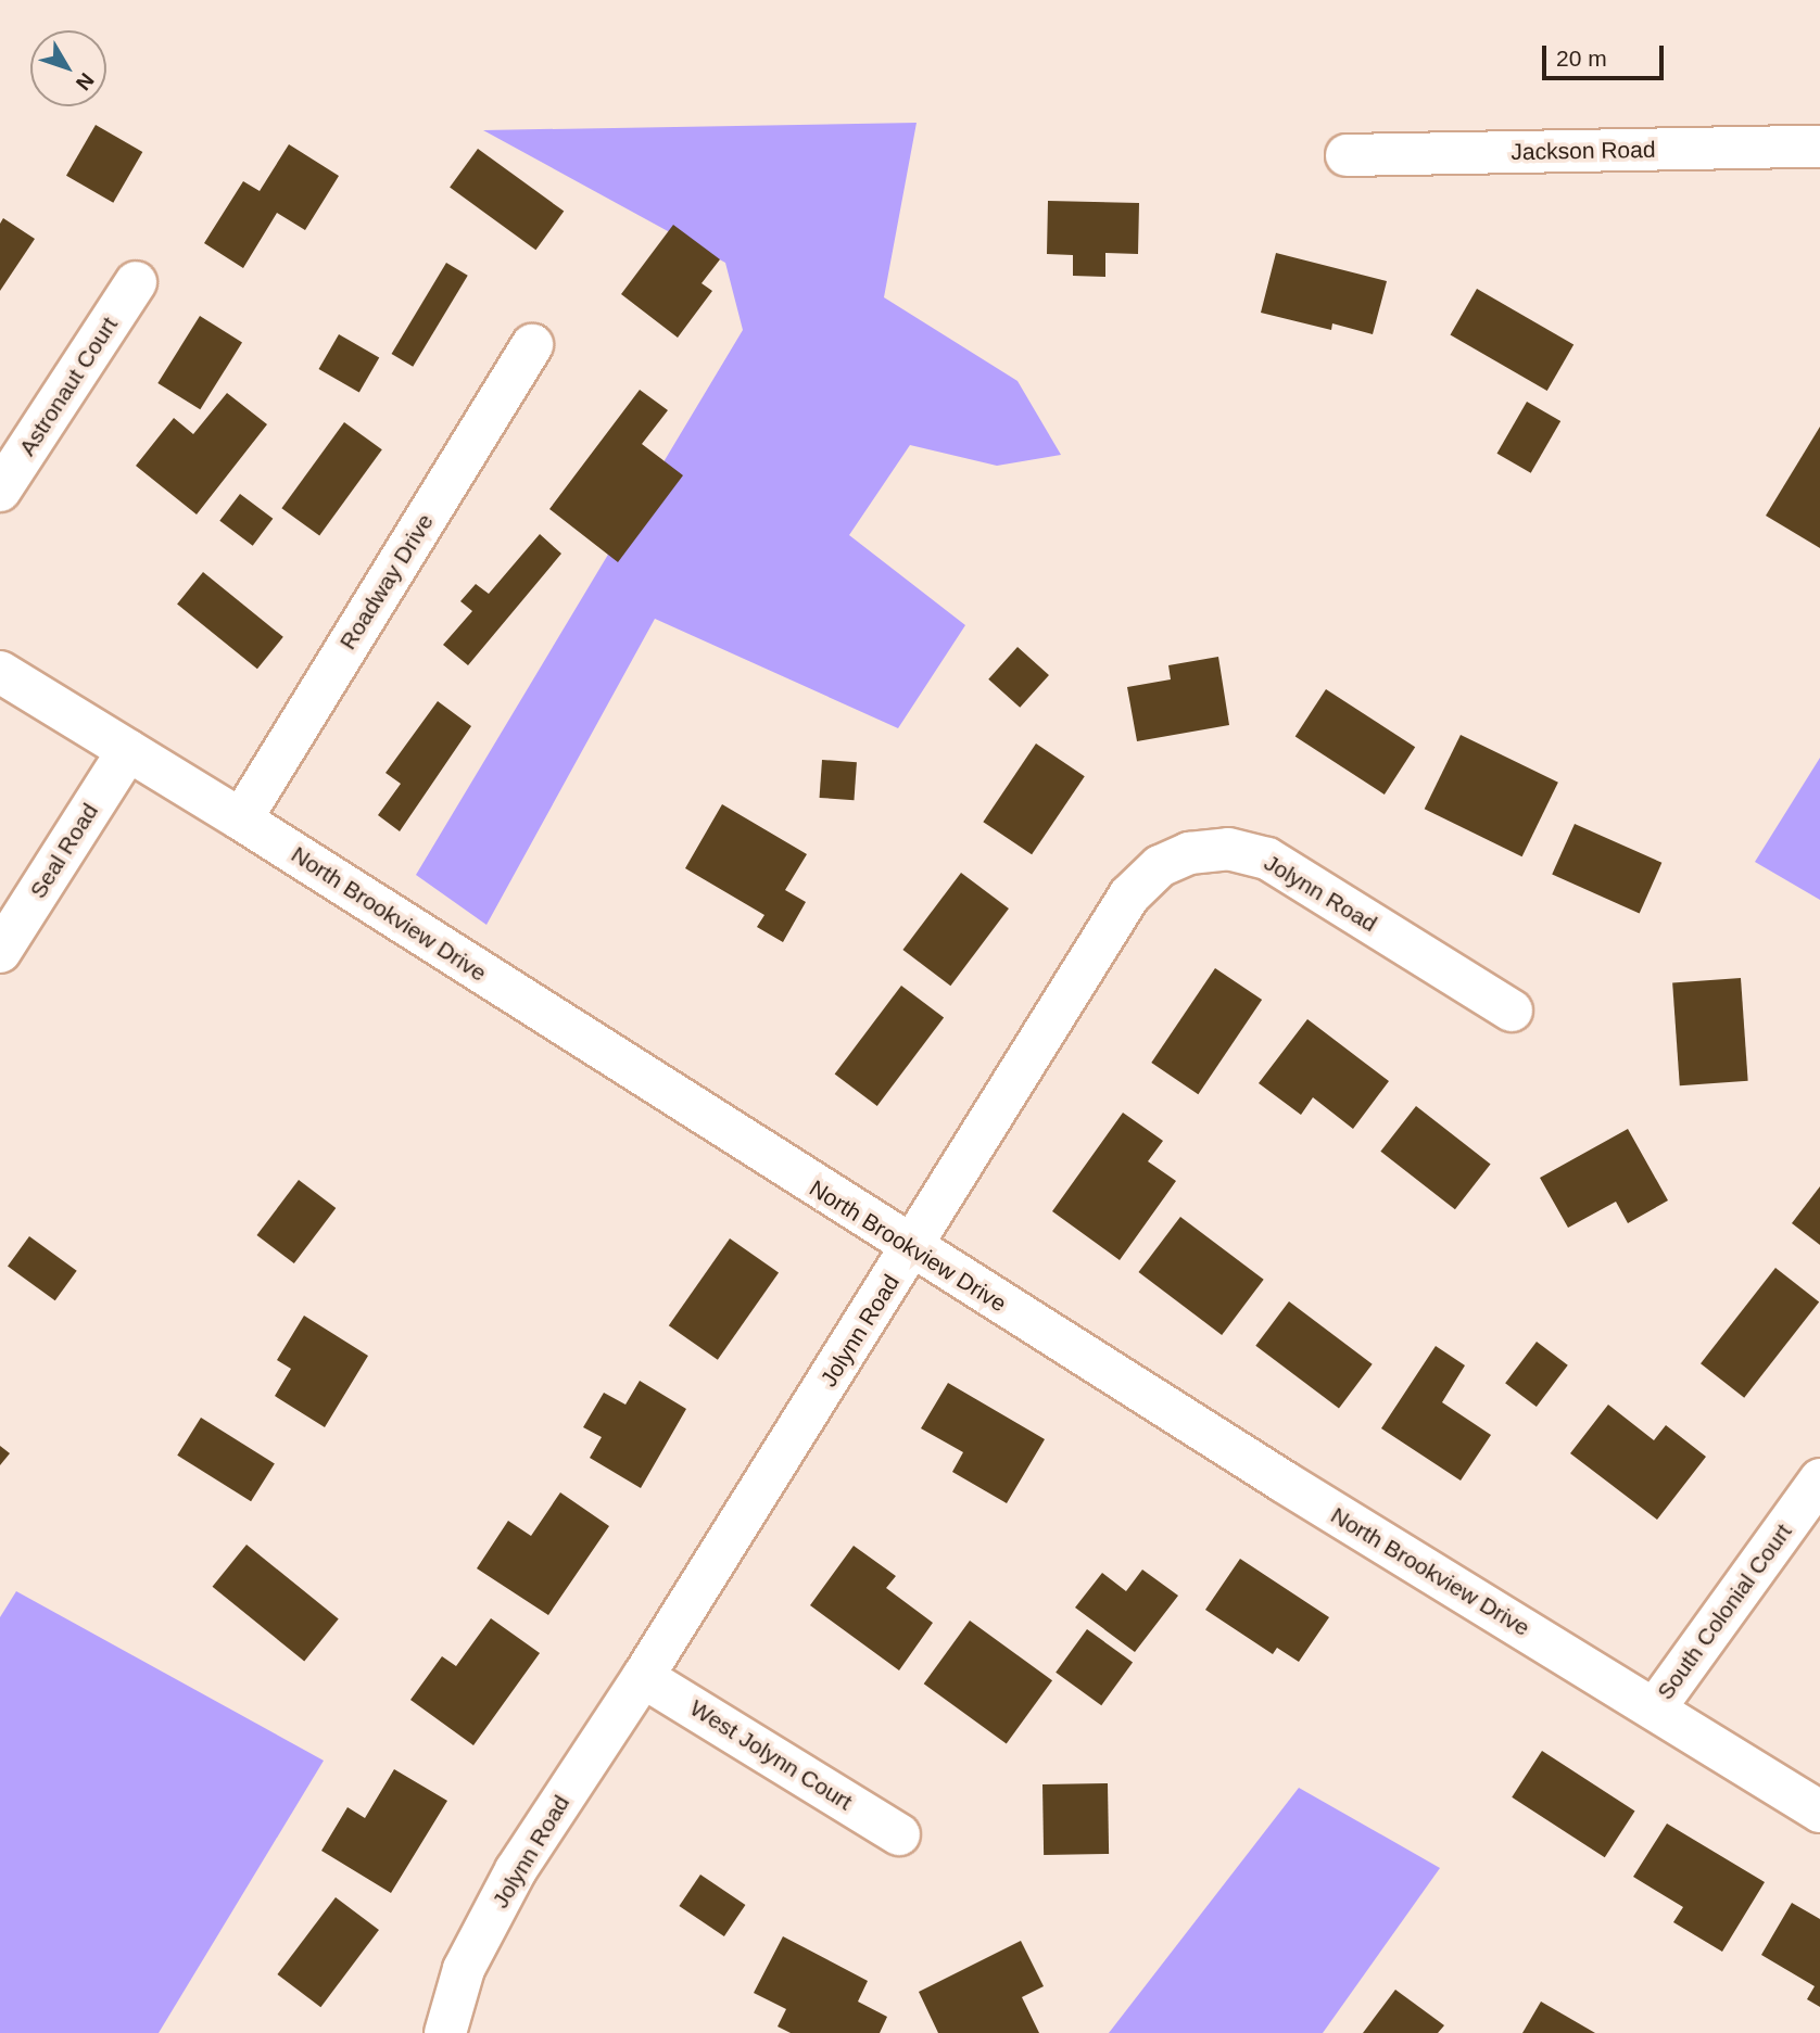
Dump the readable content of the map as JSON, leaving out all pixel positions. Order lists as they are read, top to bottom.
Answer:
{
  "streets": {
    "street": [
      "Jackson Road",
      "Astronaut Court",
      "Roadway Drive",
      "Seal Road",
      "Jolynn Road",
      "North Brookview Drive",
      "South Colonial Court",
      "West Jolynn Court"
    ]
  },
  "crossings": [
    ["Roadway Drive", "North Brookview Drive"],
    ["Seal Road", "North Brookview Drive"],
    ["Jolynn Road", "North Brookview Drive"],
    ["Jolynn Road", "West Jolynn Court"],
    ["North Brookview Drive", "South Colonial Court"]
  ],
  "scale_bar": "20 m",
  "north": "bottom right"
}
